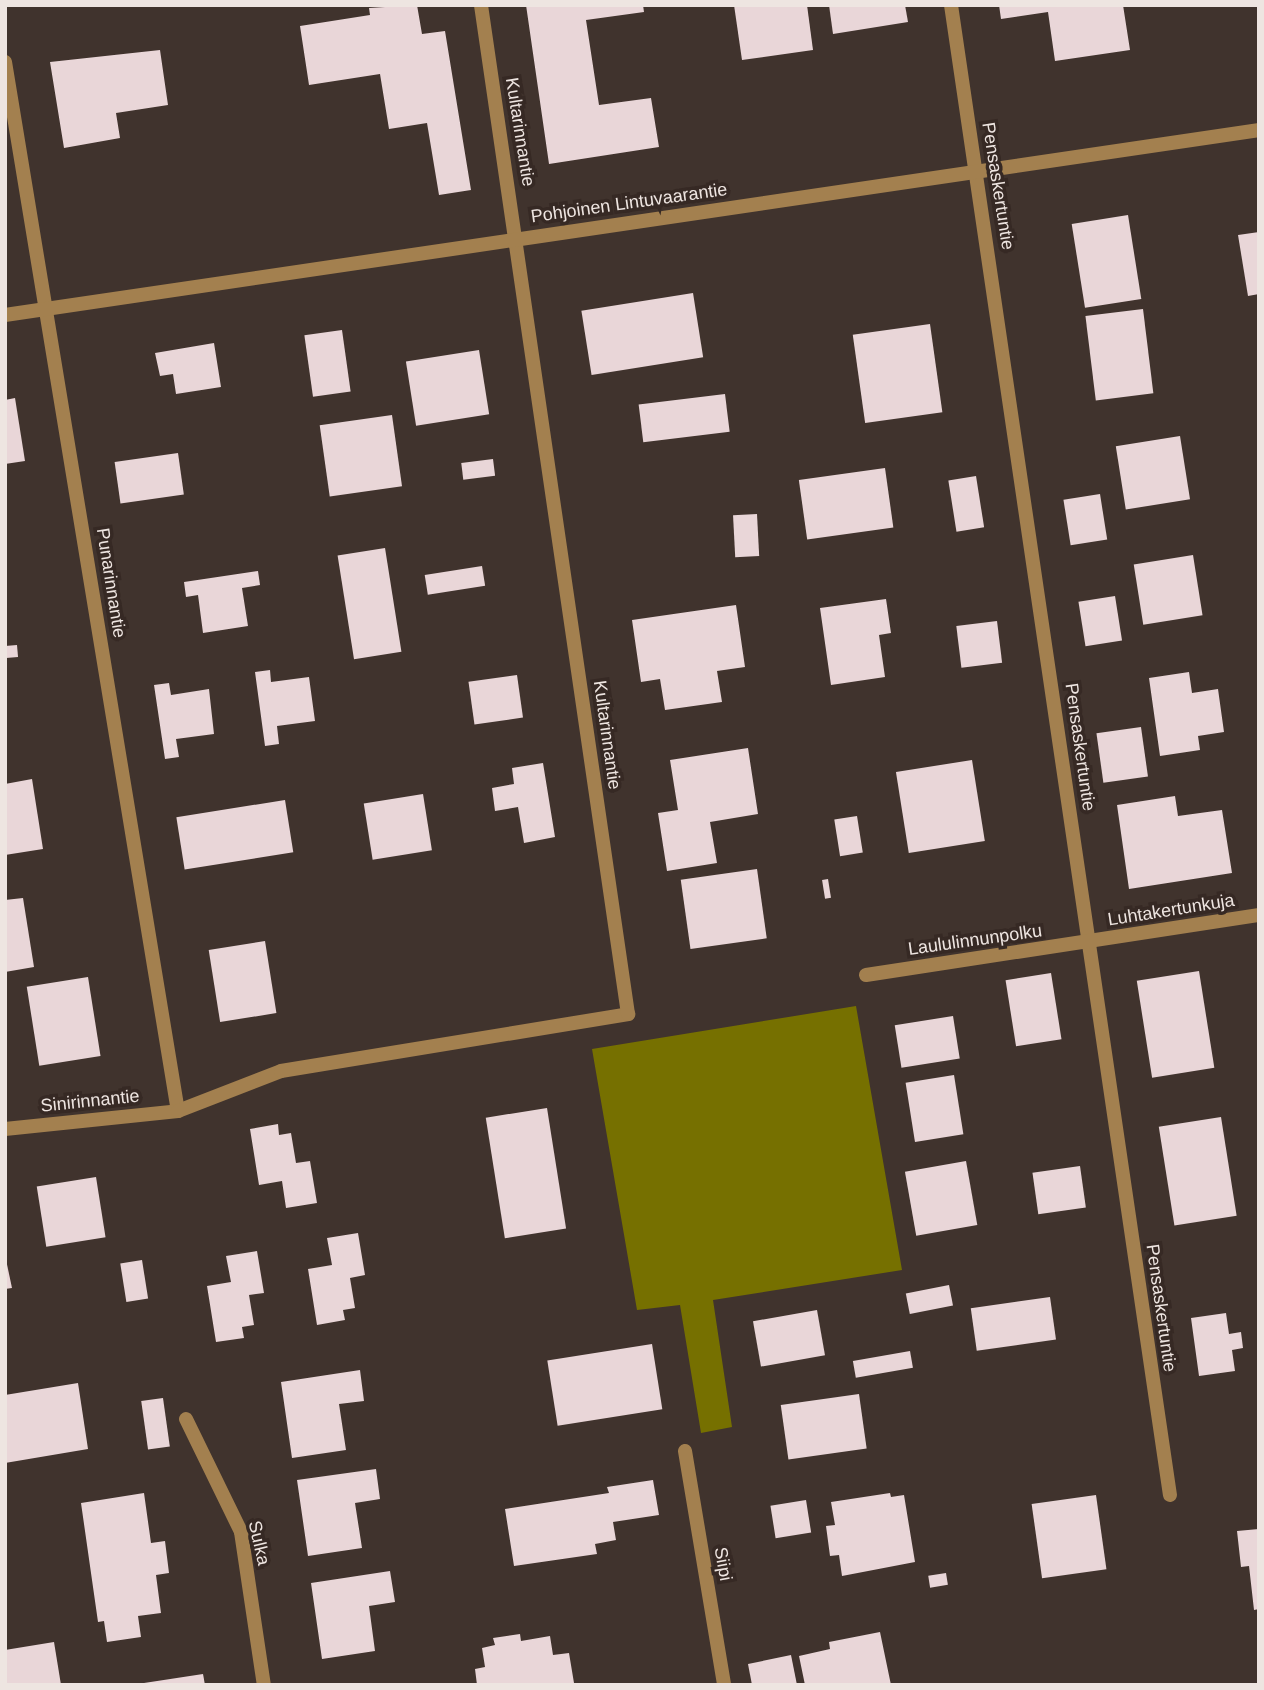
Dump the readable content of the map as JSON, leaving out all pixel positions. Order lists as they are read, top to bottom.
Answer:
{
  "streets": {
    "street": [
      "Kultarinnantie",
      "Pensaskertuntie",
      "Pohjoinen Lintuvaarantie",
      "Punarinnantie",
      "Luhtakertunkuja",
      "Laululinnunpolku",
      "Sinirinnantie",
      "Sulka",
      "Siipi"
    ]
  },
  "crossings": [
    ["Kultarinnantie", "Pohjoinen Lintuvaarantie"],
    ["Kultarinnantie", "Punarinnantie"],
    ["Kultarinnantie", "Sinirinnantie"],
    ["Pensaskertuntie", "Pohjoinen Lintuvaarantie"],
    ["Pensaskertuntie", "Luhtakertunkuja"],
    ["Pensaskertuntie", "Laululinnunpolku"],
    ["Pohjoinen Lintuvaarantie", "Punarinnantie"],
    ["Punarinnantie", "Sinirinnantie"],
    ["Luhtakertunkuja", "Laululinnunpolku"]
  ]
}
